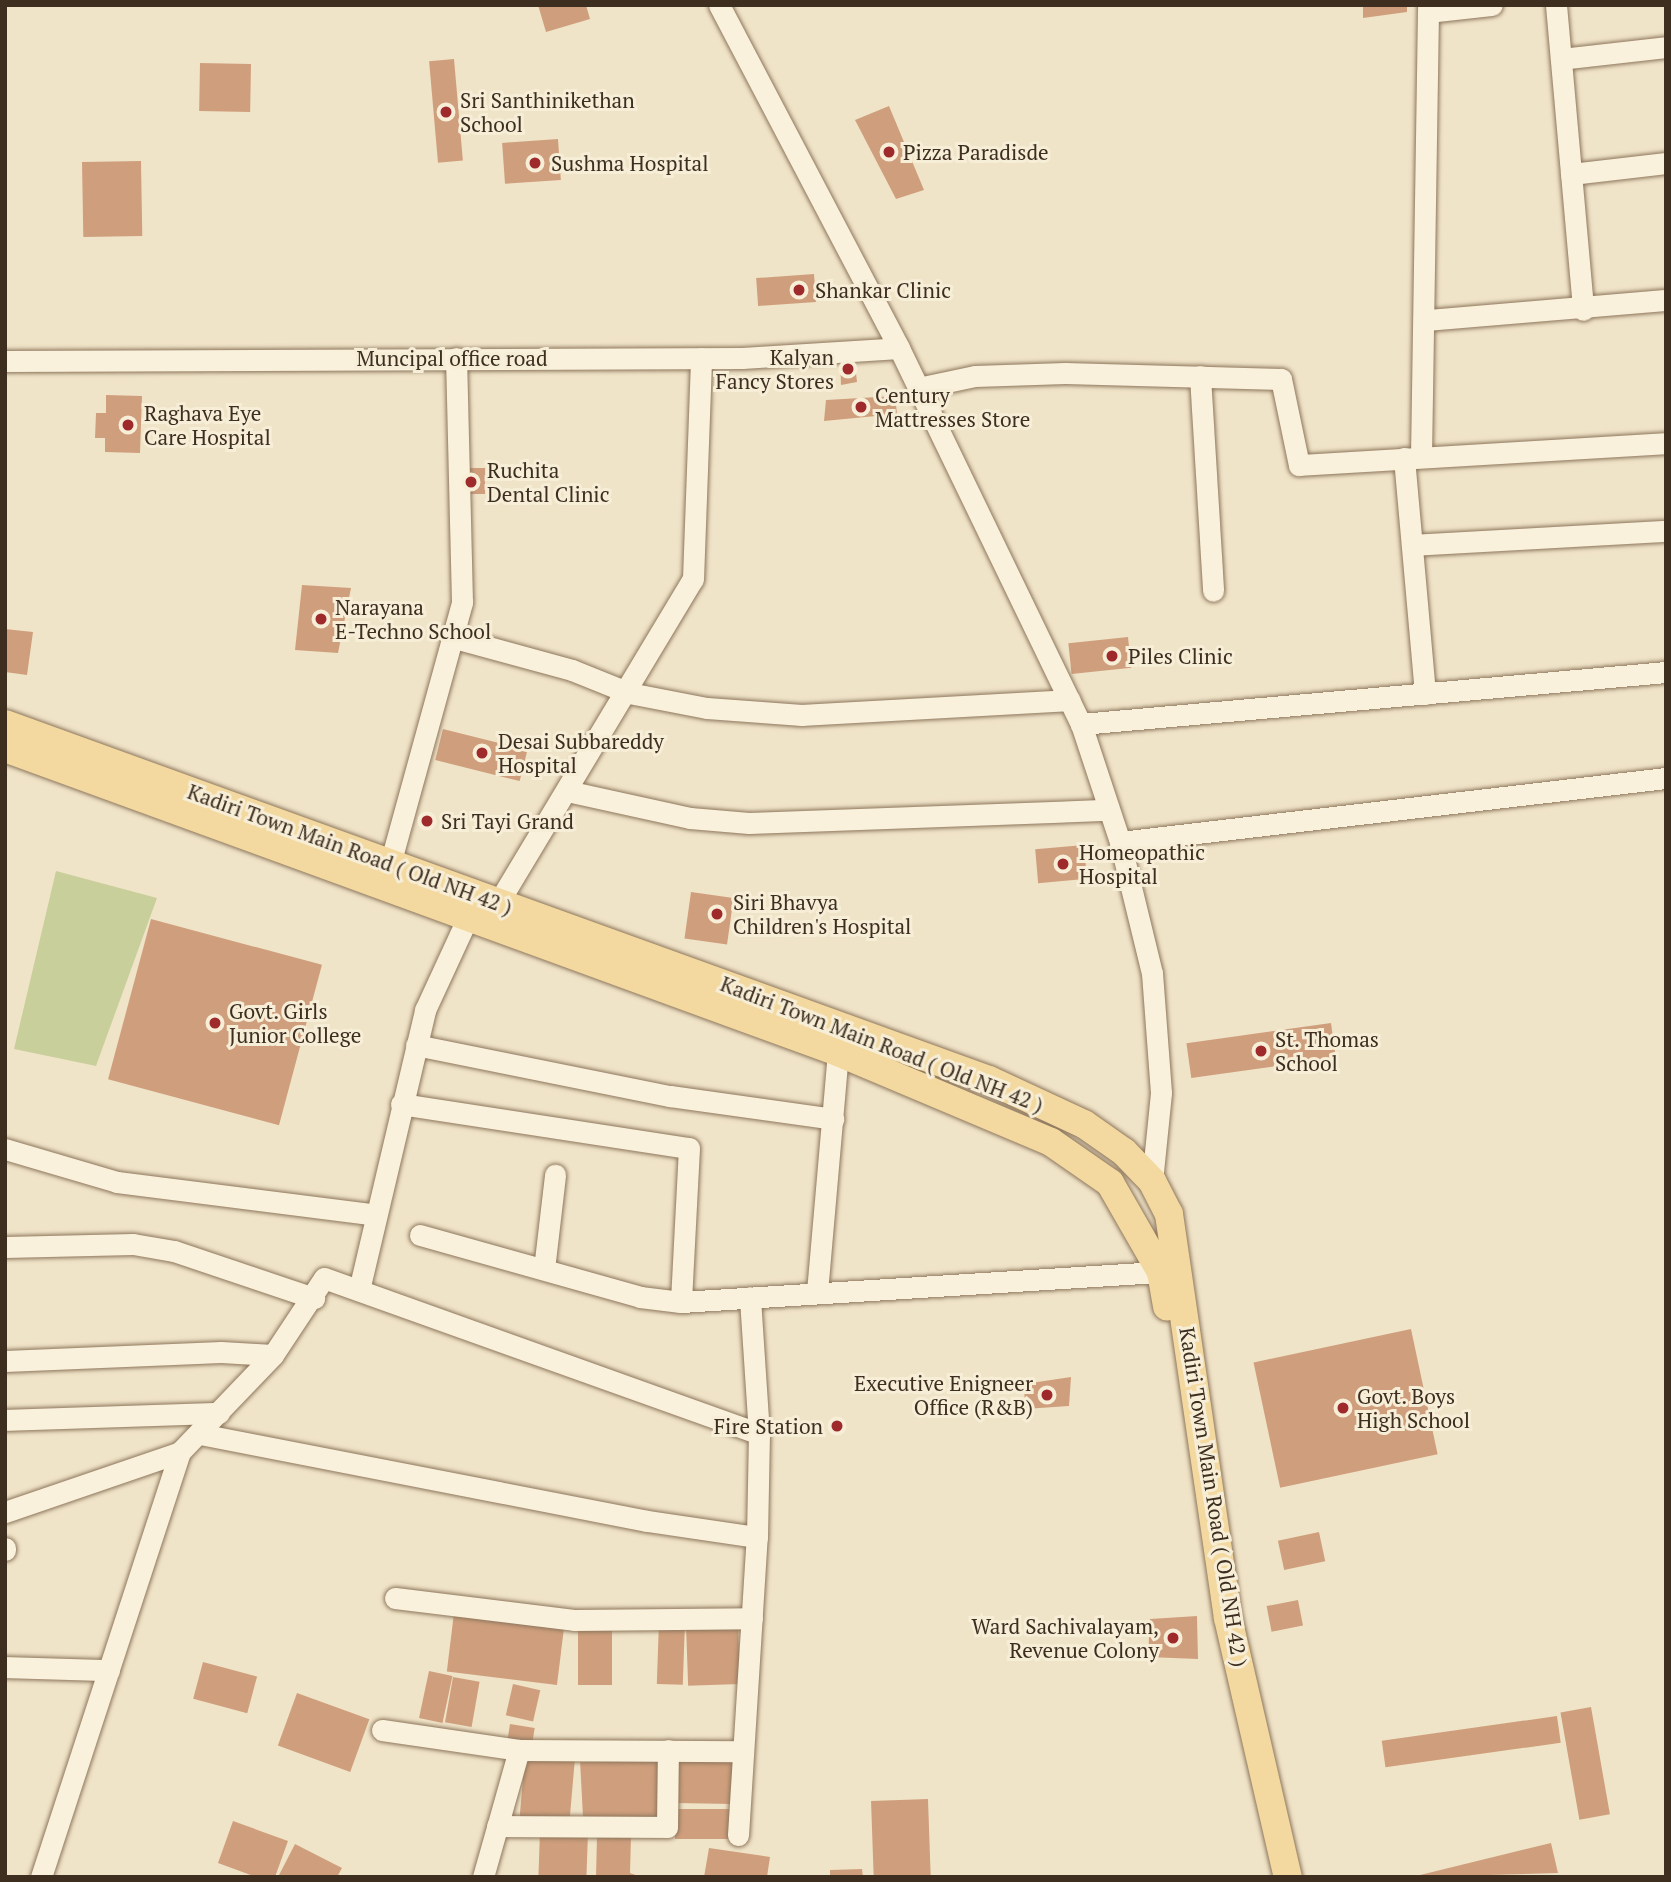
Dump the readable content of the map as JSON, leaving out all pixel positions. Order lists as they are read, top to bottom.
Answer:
{
  "streets": {
    "main road": ["Kadiri Town Main Road ( Old NH 42 )"],
    "street": ["Muncipal office road"]
  },
  "places": [
    "Sri Santhinikethan School",
    "Pizza Paradisde",
    "Sushma Hospital",
    "Shankar Clinic",
    "Kalyan Fancy Stores",
    "Century Mattresses Store",
    "Raghava Eye Care Hospital",
    "Ruchita Dental Clinic",
    "Narayana E-Techno School",
    "Piles Clinic",
    "Desai Subbareddy Hospital",
    "Sri Tayi Grand",
    "Homeopathic Hospital",
    "Siri Bhavya Children's Hospital",
    "Govt. Girls Junior College",
    "St. Thomas School",
    "Executive Enigneer Office (R&B)",
    "Govt. Boys High School",
    "Fire Station",
    "Ward Sachivalayam, Revenue Colony"
  ]
}
